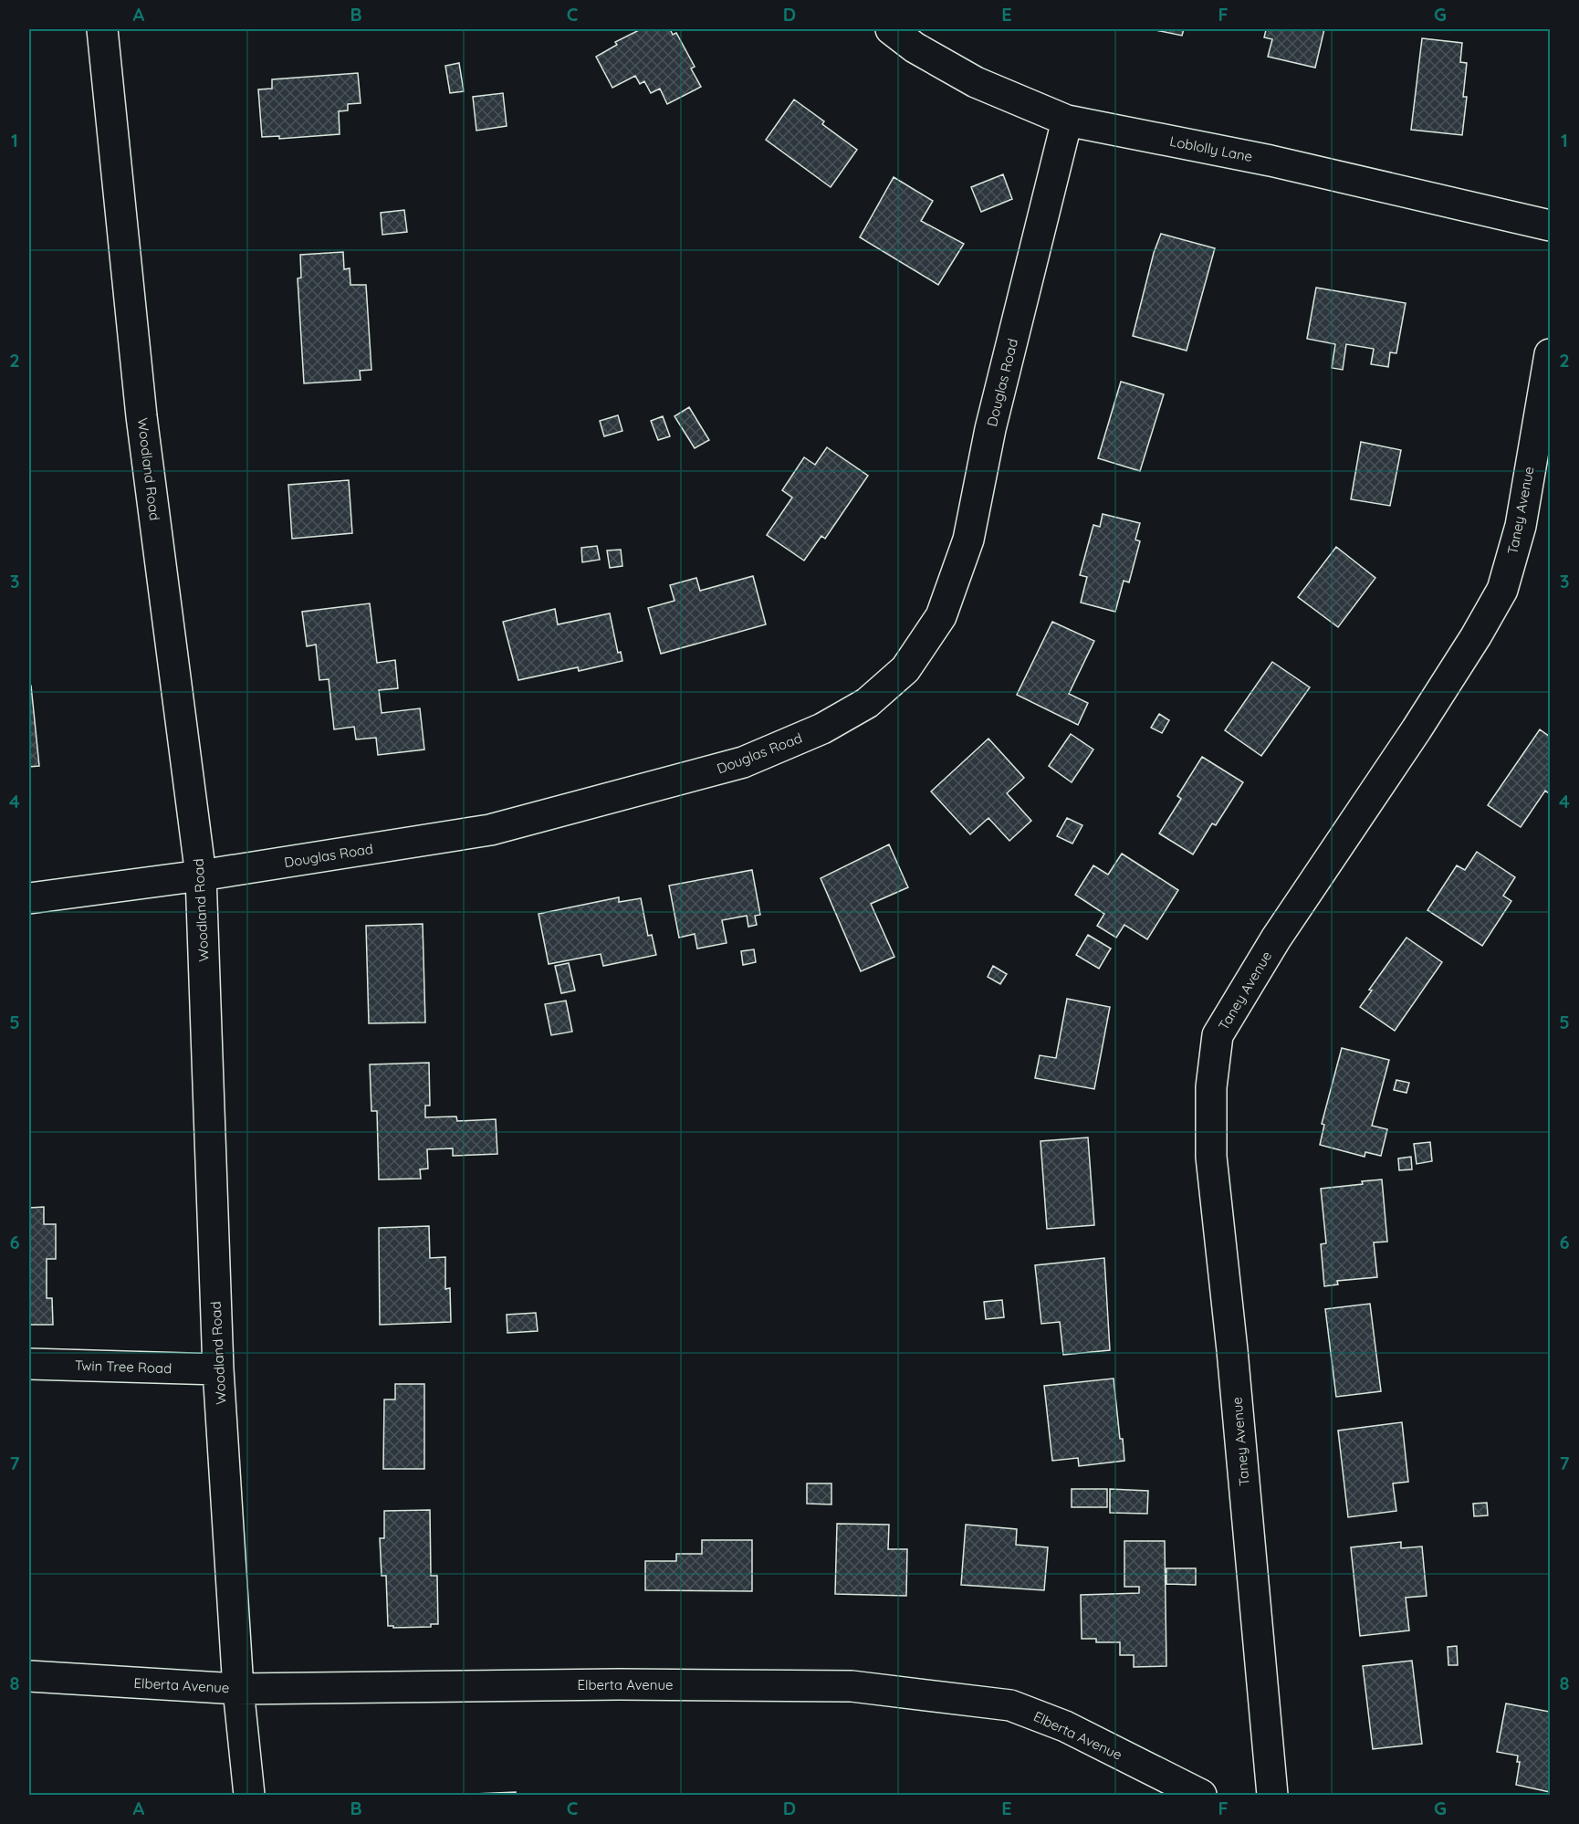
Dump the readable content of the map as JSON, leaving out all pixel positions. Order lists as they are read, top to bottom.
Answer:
{
  "streets": {
    "street": [
      "Loblolly Lane",
      "Douglas Road",
      "Woodland Road",
      "Taney Avenue",
      "Twin Tree Road",
      "Elberta Avenue"
    ]
  },
  "crossings": [
    ["Loblolly Lane", "Douglas Road"],
    ["Douglas Road", "Woodland Road"],
    ["Woodland Road", "Twin Tree Road"],
    ["Woodland Road", "Elberta Avenue"]
  ],
  "grid": {
    "columns": [
      "A",
      "B",
      "C",
      "D",
      "E",
      "F",
      "G"
    ],
    "rows": [
      "1",
      "2",
      "3",
      "4",
      "5",
      "6",
      "7",
      "8"
    ]
  }
}
